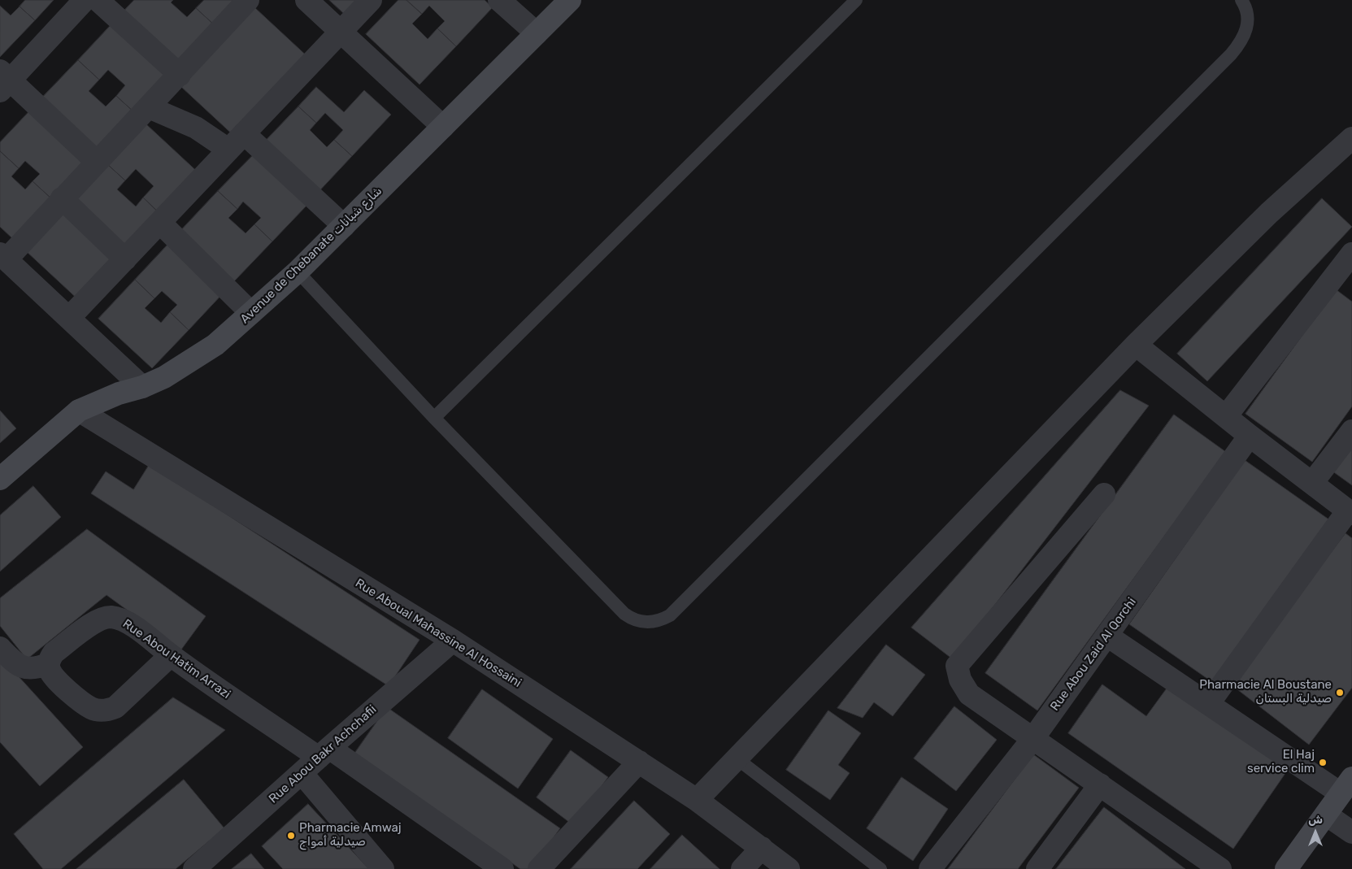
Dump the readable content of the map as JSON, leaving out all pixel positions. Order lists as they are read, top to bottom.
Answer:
{
  "streets": {
    "street": [
      "Avenue de Chebanate شارع شبانات",
      "Rue Aboual Mahassine Al Hossaini",
      "Rue Abou Zaid Al Qorchi",
      "Rue Abou Hatim Arrazi",
      "Rue Abou Bakr Achchafii"
    ]
  },
  "crossings": [
    ["Avenue de Chebanate شارع شبانات", "Rue Aboual Mahassine Al Hossaini"],
    ["Rue Aboual Mahassine Al Hossaini", "Rue Abou Bakr Achchafii"],
    ["Rue Abou Hatim Arrazi", "Rue Abou Bakr Achchafii"]
  ],
  "places": ["Pharmacie Al Boustane صيدلية البستان", "El Haj service clim", "Pharmacie Amwaj صيدلية أمواج"],
  "north": "top"
}
